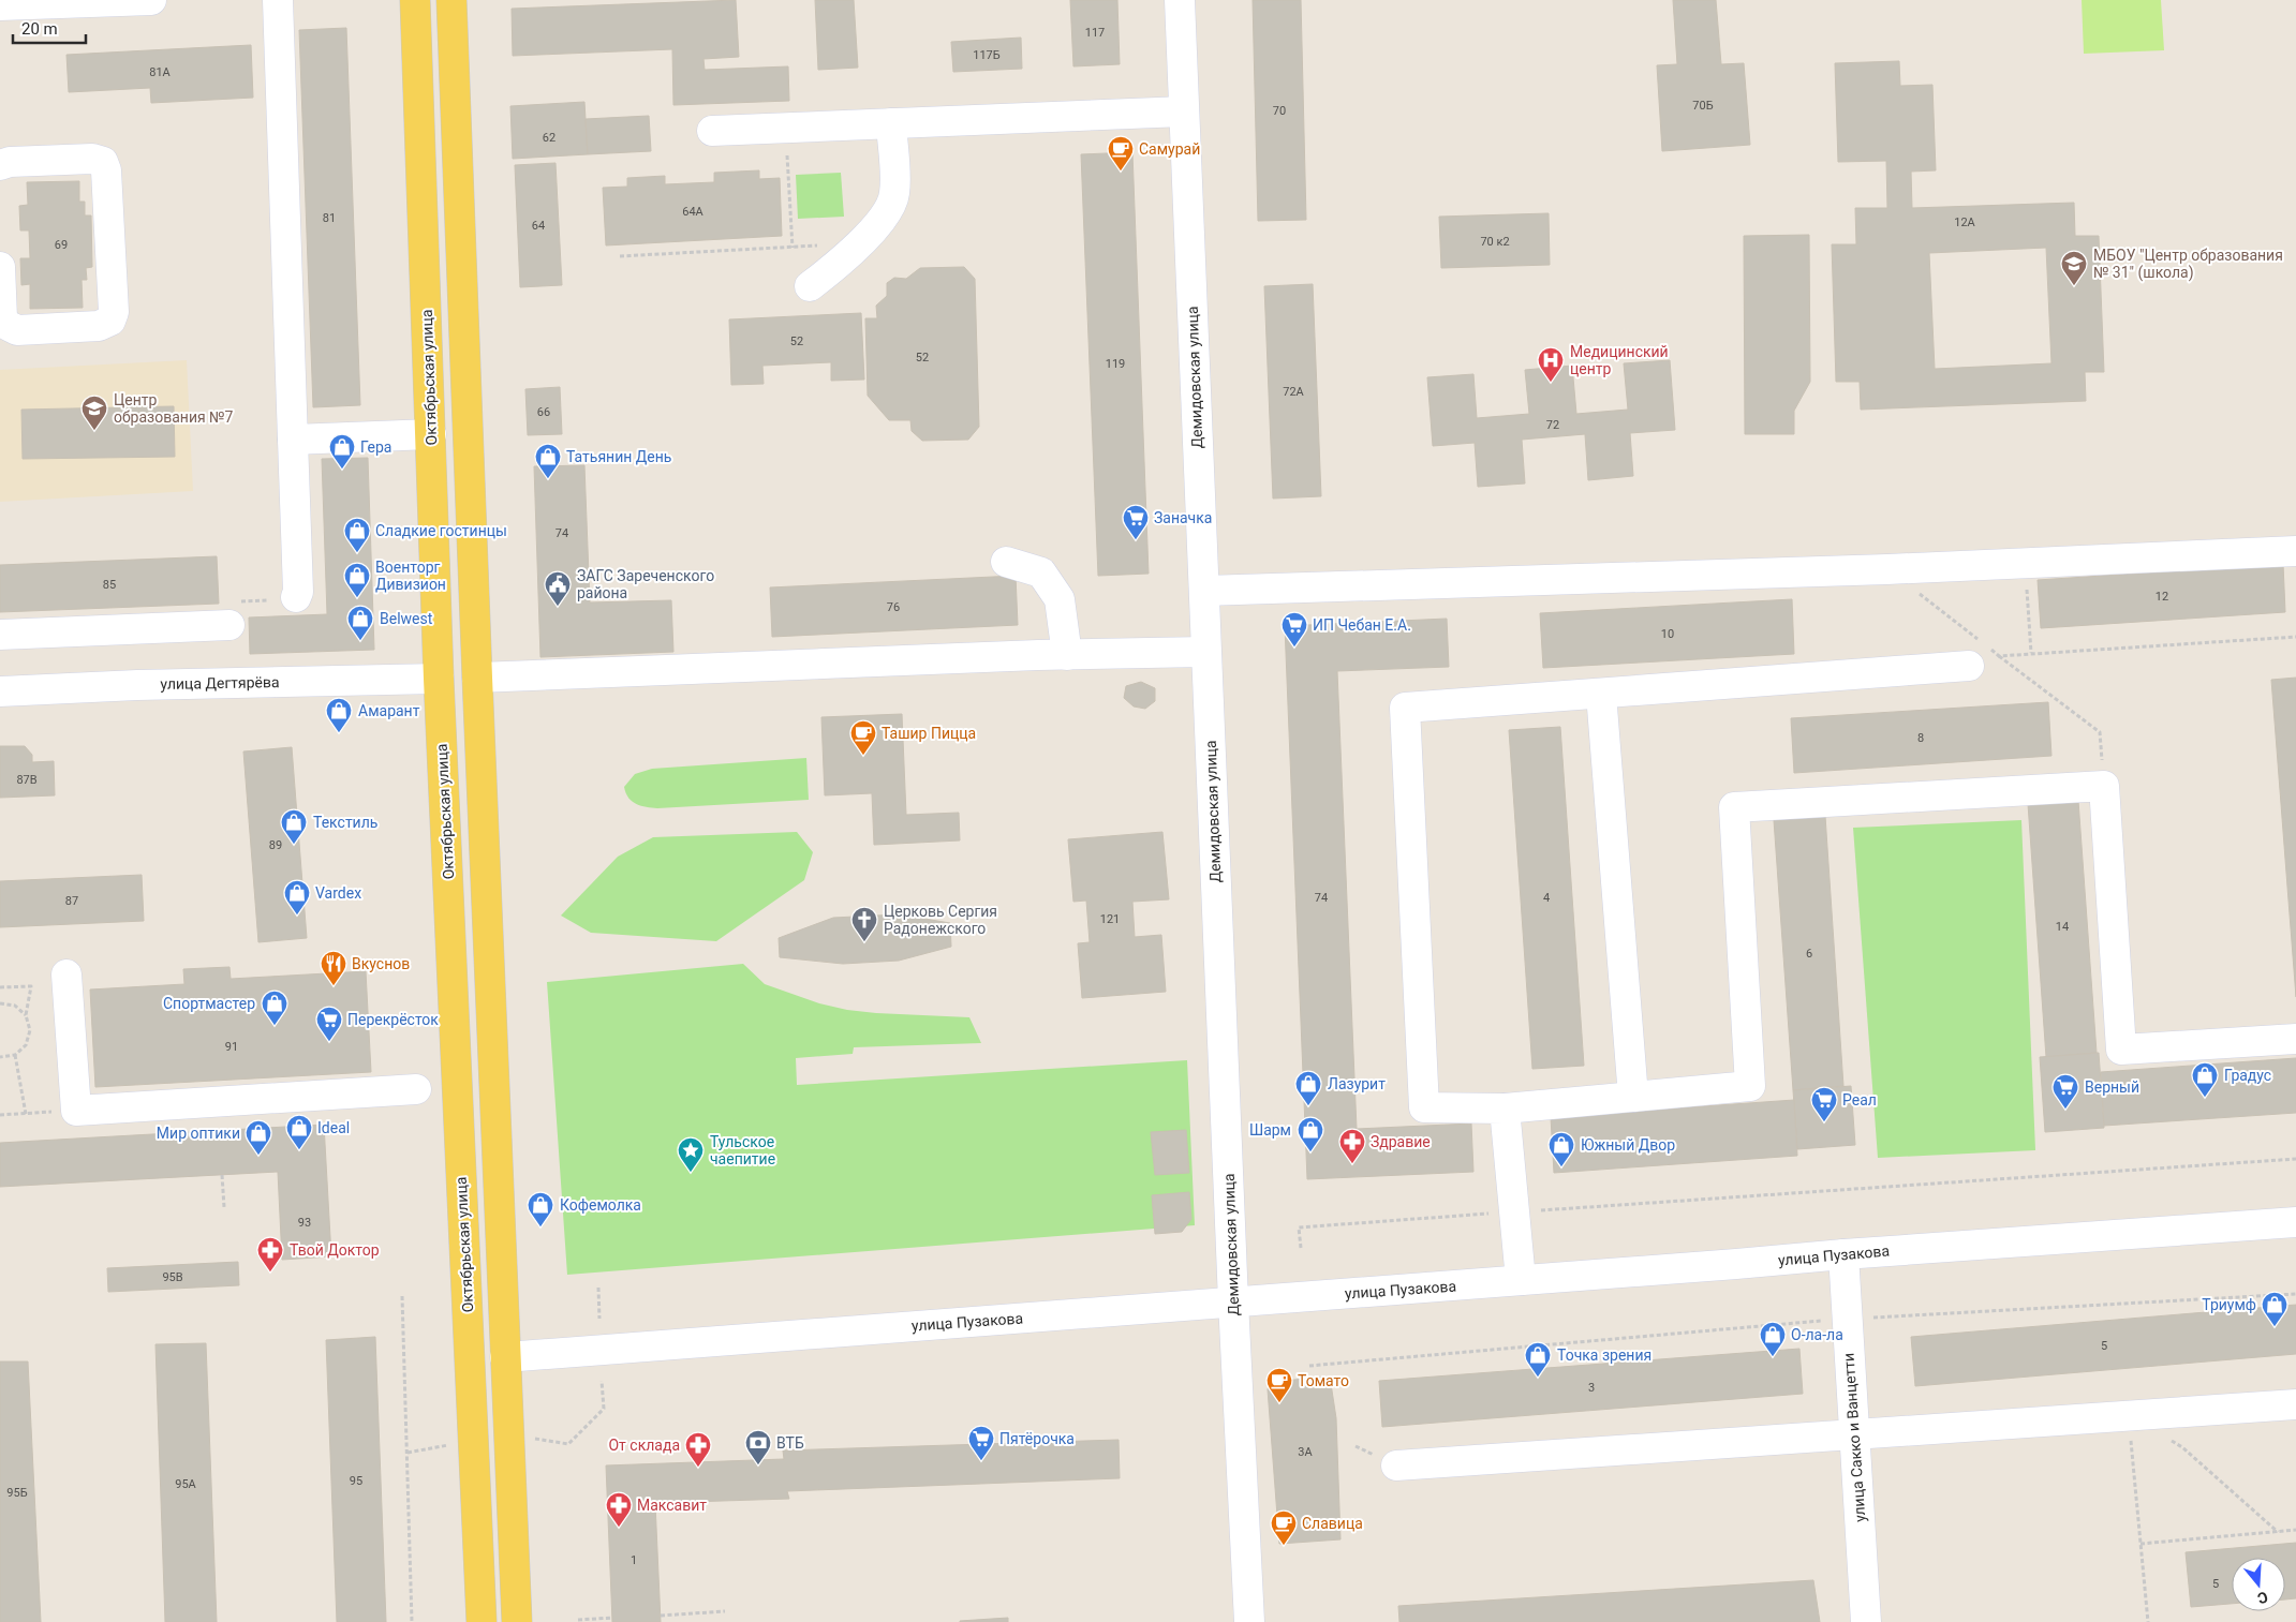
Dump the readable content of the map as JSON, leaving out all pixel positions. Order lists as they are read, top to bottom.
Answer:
{
  "streets": {
    "main road": ["Октябрьская улица"],
    "street": [
      "Демидовская улица",
      "улица Дегтярёва",
      "улица Пузакова",
      "улица Сакко и Ванцетти"
    ]
  },
  "crossings": [
    ["Октябрьская улица", "улица Дегтярёва"],
    ["Демидовская улица", "улица Пузакова"],
    ["улица Пузакова", "улица Сакко и Ванцетти"]
  ],
  "places": {
    "cafe": [
      "Самурай",
      "Ташир Пицца",
      "Томато",
      "Славица"
    ],
    "school or university": ["МБОУ \"Центр образования № 31\" (школа)", "Центр образования №7"],
    "hospital": ["Медицинский центр"],
    "shop": [
      "Гера",
      "Татьянин День",
      "Сладкие гостинцы",
      "Военторг Дивизион",
      "Belwest",
      "Амарант",
      "Текстиль",
      "Vardex",
      "Спортмастер",
      "Градус",
      "Лазурит",
      "Ideal",
      "Шарм",
      "Мир оптики",
      "Южный Двор",
      "Кофемолка",
      "Триумф",
      "О-ла-ла",
      "Точка зрения"
    ],
    "supermarket": [
      "Заначка",
      "ИП Чебан Е.А.",
      "Перекрёсток",
      "Верный",
      "Реал",
      "Пятёрочка"
    ],
    "public building": ["ЗАГС Зареченского района"],
    "church": ["Церковь Сергия Радонежского"],
    "restaurant": ["Вкуснов"],
    "pharmacy": [
      "Здравие",
      "Твой Доктор",
      "От склада",
      "Максавит"
    ],
    "place": ["Тульское чаепитие"],
    "bank": ["ВТБ"]
  },
  "house_numbers": [
    "117",
    "117Б",
    "81А",
    "70Б",
    "70",
    "62",
    "64А",
    "81",
    "12А",
    "64",
    "70 к2",
    "69",
    "52",
    "52",
    "119",
    "72А",
    "66",
    "72",
    "74",
    "85",
    "12",
    "76",
    "10",
    "8",
    "87В",
    "89",
    "74",
    "4",
    "87",
    "121",
    "14",
    "6",
    "91",
    "93",
    "95В",
    "5",
    "3",
    "3А",
    "95",
    "95А",
    "95Б",
    "1",
    "5"
  ],
  "scale_bar": "20 m",
  "north": "bottom"
}
